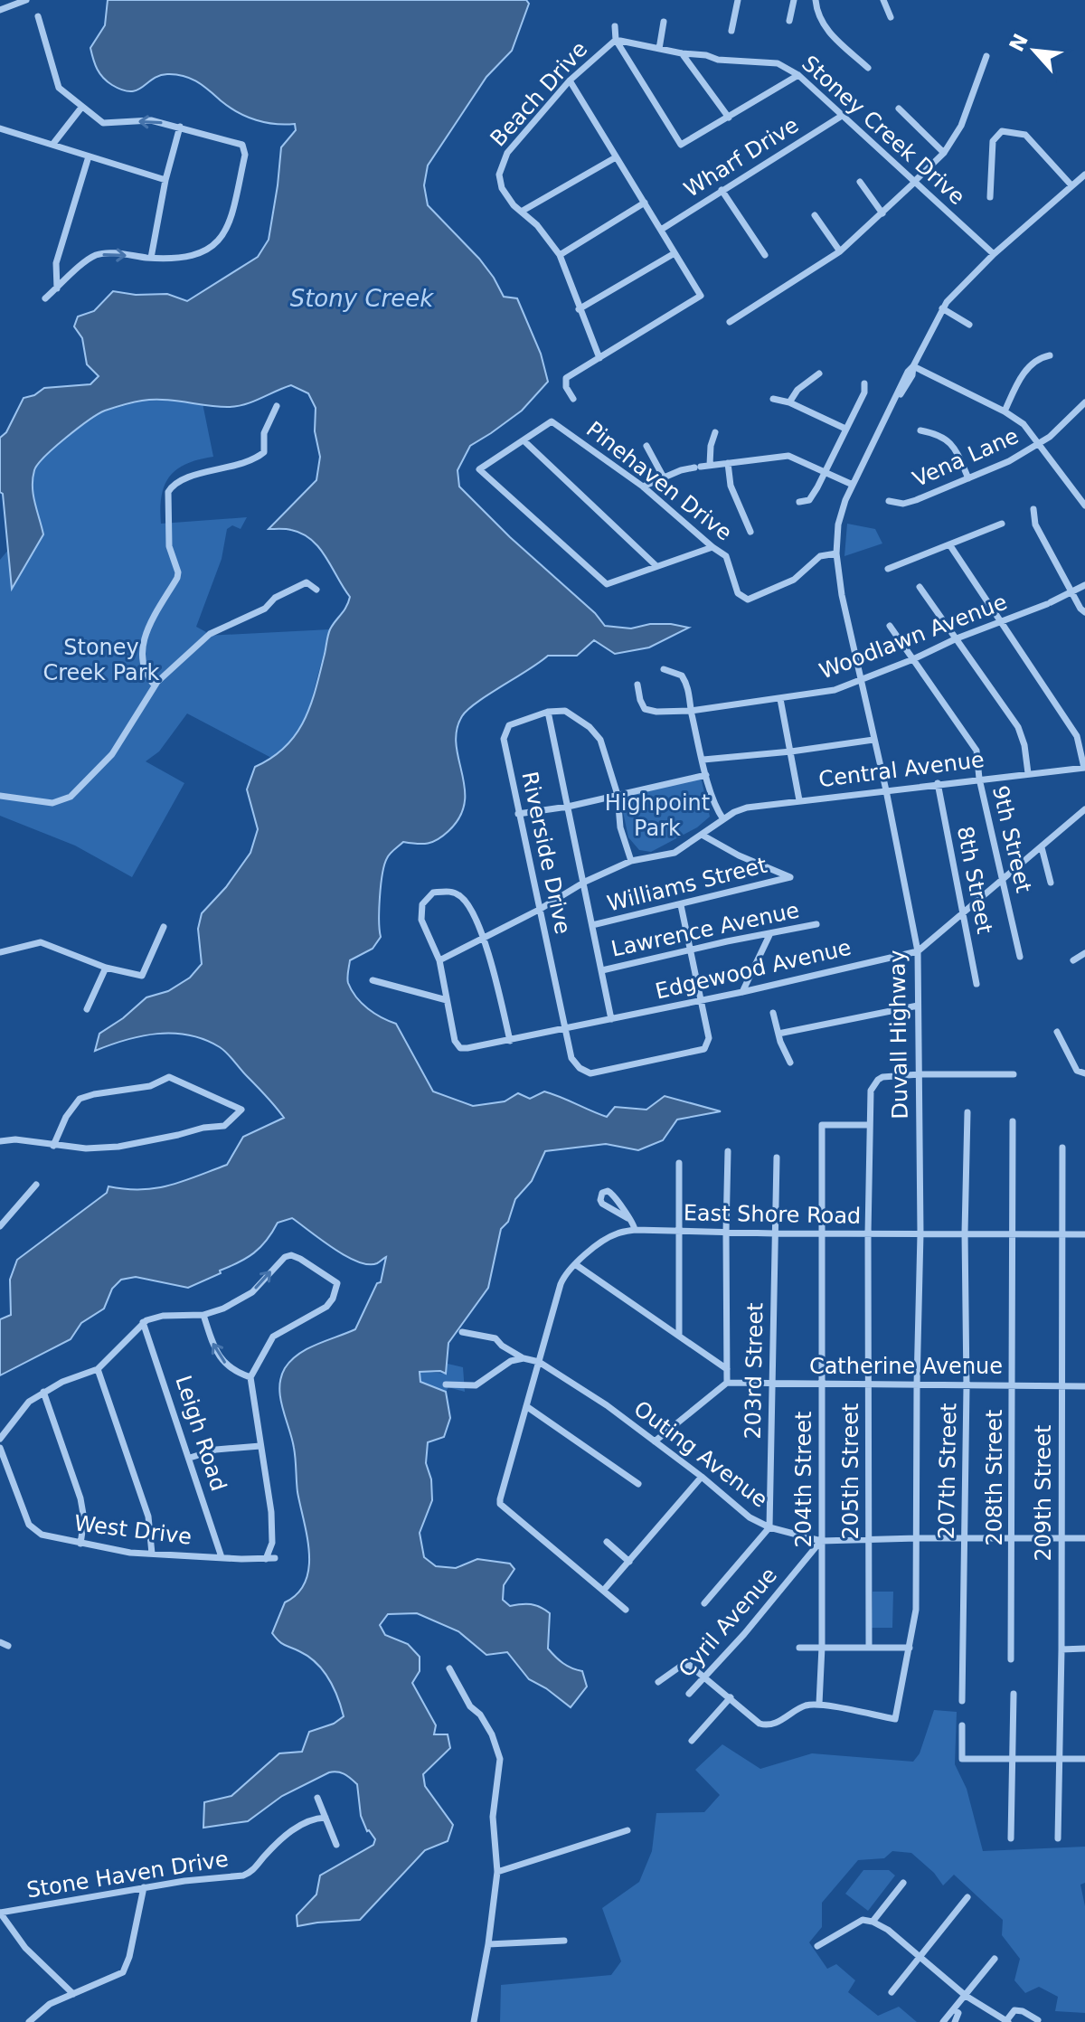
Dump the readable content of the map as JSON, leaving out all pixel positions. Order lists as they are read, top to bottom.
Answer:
{
  "streets": {
    "street": [
      "Beach Drive",
      "Stoney Creek Drive",
      "Wharf Drive",
      "Vena Lane",
      "Pinehaven Drive",
      "Woodlawn Avenue",
      "Central Avenue",
      "9th Street",
      "Riverside Drive",
      "8th Street",
      "Williams Street",
      "Lawrence Avenue",
      "Edgewood Avenue",
      "Duvall Highway",
      "East Shore Road",
      "Catherine Avenue",
      "203rd Street",
      "Leigh Road",
      "Outing Avenue",
      "205th Street",
      "207th Street",
      "208th Street",
      "204th Street",
      "209th Street",
      "West Drive",
      "Cyril Avenue",
      "Stone Haven Drive"
    ]
  },
  "crossings": [
    ["Beach Drive", "Stoney Creek Drive"],
    ["Stoney Creek Drive", "Wharf Drive"],
    ["Stoney Creek Drive", "Duvall Highway"],
    ["Pinehaven Drive", "Duvall Highway"],
    ["Woodlawn Avenue", "9th Street"],
    ["Woodlawn Avenue", "Duvall Highway"],
    ["Central Avenue", "9th Street"],
    ["Central Avenue", "Riverside Drive"],
    ["Central Avenue", "8th Street"],
    ["Central Avenue", "Williams Street"],
    ["Central Avenue", "Duvall Highway"],
    ["9th Street", "Edgewood Avenue"],
    ["Riverside Drive", "Edgewood Avenue"],
    ["8th Street", "Edgewood Avenue"],
    ["Edgewood Avenue", "Duvall Highway"],
    ["Duvall Highway", "East Shore Road"],
    ["Duvall Highway", "Catherine Avenue"],
    ["Duvall Highway", "Outing Avenue"],
    ["Duvall Highway", "205th Street"],
    ["Duvall Highway", "204th Street"],
    ["East Shore Road", "203rd Street"],
    ["East Shore Road", "Outing Avenue"],
    ["East Shore Road", "205th Street"],
    ["East Shore Road", "207th Street"],
    ["East Shore Road", "208th Street"],
    ["East Shore Road", "204th Street"],
    ["East Shore Road", "209th Street"],
    ["Catherine Avenue", "203rd Street"],
    ["Catherine Avenue", "205th Street"],
    ["Catherine Avenue", "207th Street"],
    ["Catherine Avenue", "208th Street"],
    ["Catherine Avenue", "204th Street"],
    ["Catherine Avenue", "209th Street"],
    ["203rd Street", "Outing Avenue"],
    ["Leigh Road", "West Drive"],
    ["Outing Avenue", "205th Street"],
    ["Outing Avenue", "207th Street"],
    ["Outing Avenue", "208th Street"],
    ["Outing Avenue", "204th Street"],
    ["Outing Avenue", "209th Street"],
    ["Outing Avenue", "Cyril Avenue"],
    ["205th Street", "204th Street"],
    ["204th Street", "Cyril Avenue"]
  ],
  "water": ["Stony Creek"],
  "parks": ["Stoney Creek Park", "Highpoint Park"],
  "north": "top left"
}
